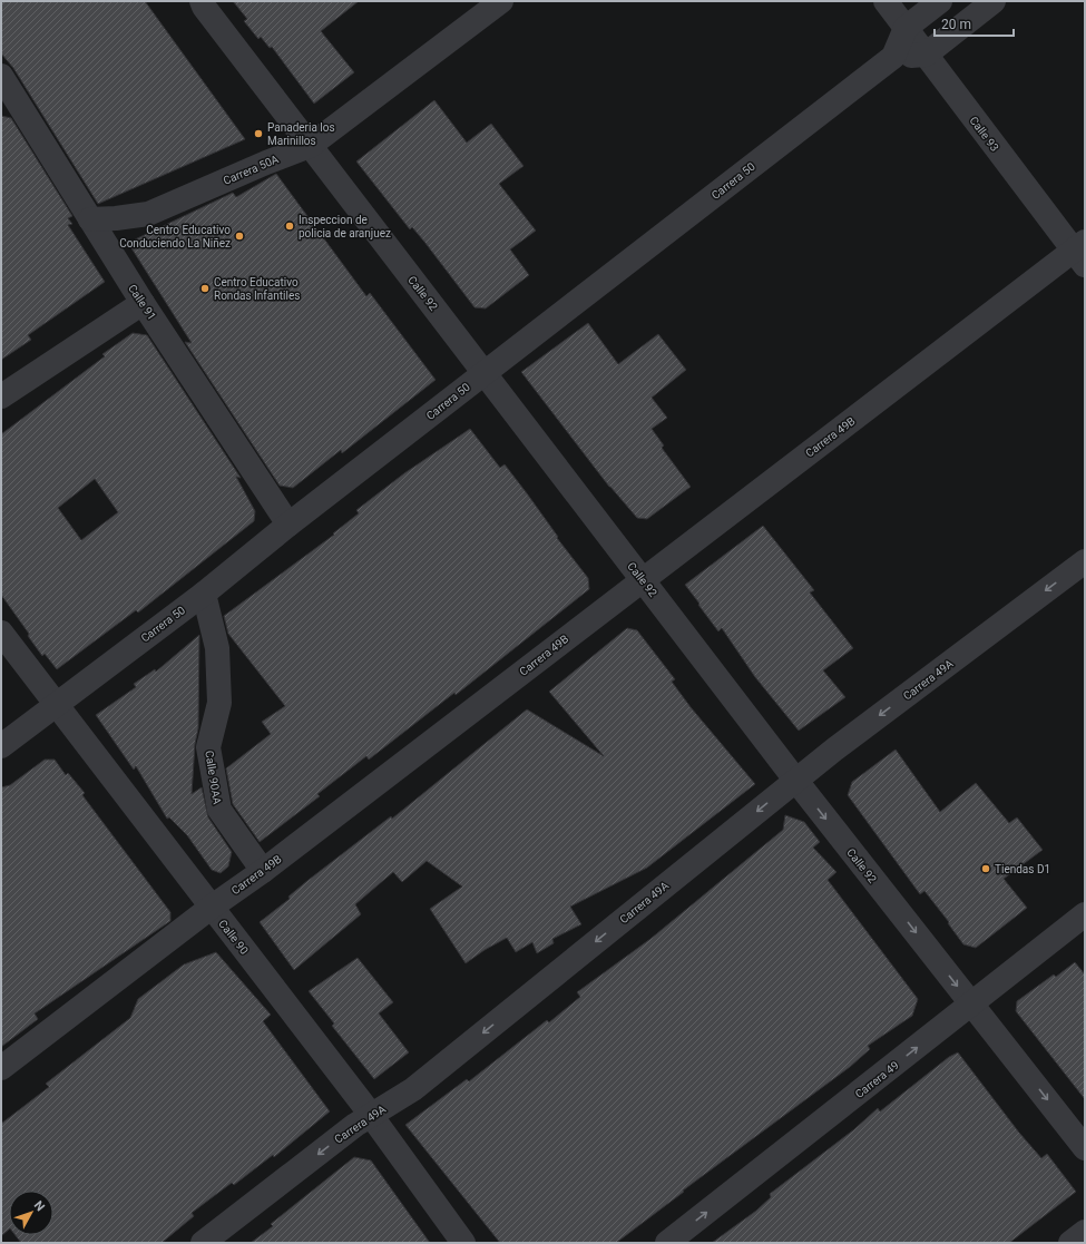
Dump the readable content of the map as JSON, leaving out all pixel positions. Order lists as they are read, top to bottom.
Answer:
{
  "streets": {
    "street": [
      "Calle 93",
      "Carrera 50A",
      "Carrera 50",
      "Calle 92",
      "Calle 91",
      "Carrera 49B",
      "Carrera 49A",
      "Calle 90AA",
      "Calle 90",
      "Carrera 49"
    ]
  },
  "crossings": [
    ["Calle 93", "Carrera 50"],
    ["Calle 93", "Carrera 49B"],
    ["Carrera 50A", "Calle 92"],
    ["Carrera 50A", "Calle 91"],
    ["Carrera 50", "Calle 92"],
    ["Carrera 50", "Calle 91"],
    ["Carrera 50", "Calle 90AA"],
    ["Carrera 50", "Calle 90"],
    ["Calle 92", "Carrera 49B"],
    ["Calle 92", "Carrera 49A"],
    ["Calle 92", "Carrera 49"],
    ["Carrera 49B", "Calle 90AA"],
    ["Carrera 49B", "Calle 90"],
    ["Carrera 49A", "Calle 90"]
  ],
  "one_way": ["Carrera 49A", "Carrera 49"],
  "places": [
    "Panaderia los Marinillos",
    "Inspeccion de policia de aranjuez",
    "Centro Educativo Conduciendo La Niñez",
    "Centro Educativo Rondas Infantiles",
    "Tiendas D1"
  ],
  "scale_bar": "20 m",
  "north": "top right"
}
